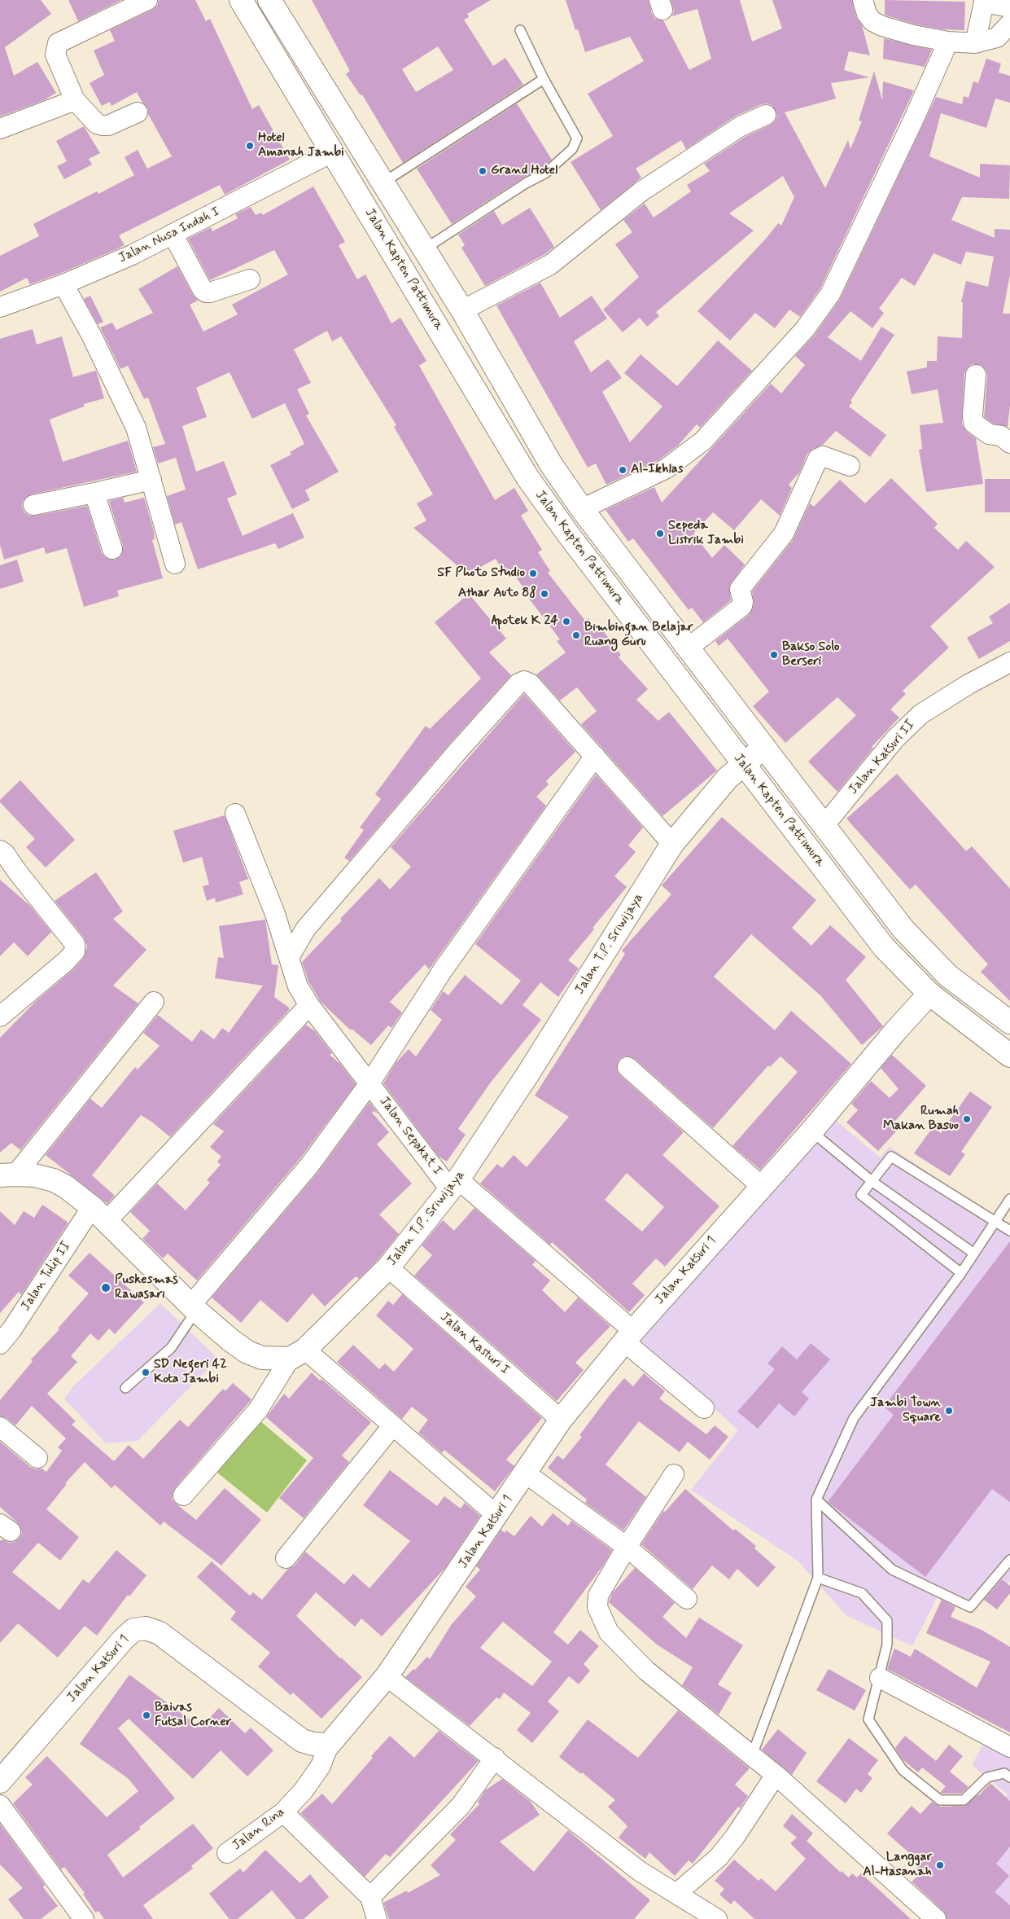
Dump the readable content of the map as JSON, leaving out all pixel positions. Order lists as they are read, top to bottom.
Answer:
{
  "streets": {
    "main road": ["Jalan Kapten Pattimura", "Jalan T.P. Sriwijaya", "Jalan Katsuri 1"],
    "street": [
      "Jalan Nusa Indah I",
      "Jalan Katsuri II",
      "Jalan Sepakat I",
      "Jalan Tulip II",
      "Jalan Kasturi I",
      "Jalan Rina"
    ]
  },
  "crossings": [
    ["Jalan Nusa Indah I", "Jalan Kapten Pattimura"],
    ["Jalan Kapten Pattimura", "Jalan Katsuri II"],
    ["Jalan Kapten Pattimura", "Jalan T.P. Sriwijaya"],
    ["Jalan Kapten Pattimura", "Jalan Katsuri 1"],
    ["Jalan T.P. Sriwijaya", "Jalan Sepakat I"],
    ["Jalan T.P. Sriwijaya", "Jalan Kasturi I"],
    ["Jalan Sepakat I", "Jalan Katsuri 1"],
    ["Jalan Sepakat I", "Jalan Tulip II"],
    ["Jalan Katsuri 1", "Jalan Kasturi I"],
    ["Jalan Katsuri 1", "Jalan Rina"]
  ],
  "places": [
    "Hotel Amanah Jambi",
    "Grand Hotel",
    "Al-Ikhlas",
    "Sepeda Listrik Jambi",
    "SF Photo Studio",
    "Athar Auto 88",
    "Apotek K 24",
    "Bimbingan Belajar Ruang Guru",
    "Bakso Solo Berseri",
    "Rumah Makan Basuo",
    "Puskesmas Rawasari",
    "SD Negeri 42 Kota Jambi",
    "Jambi Town Square",
    "Baivas Futsal Corner",
    "Langgar Al-Hasanah"
  ]
}
